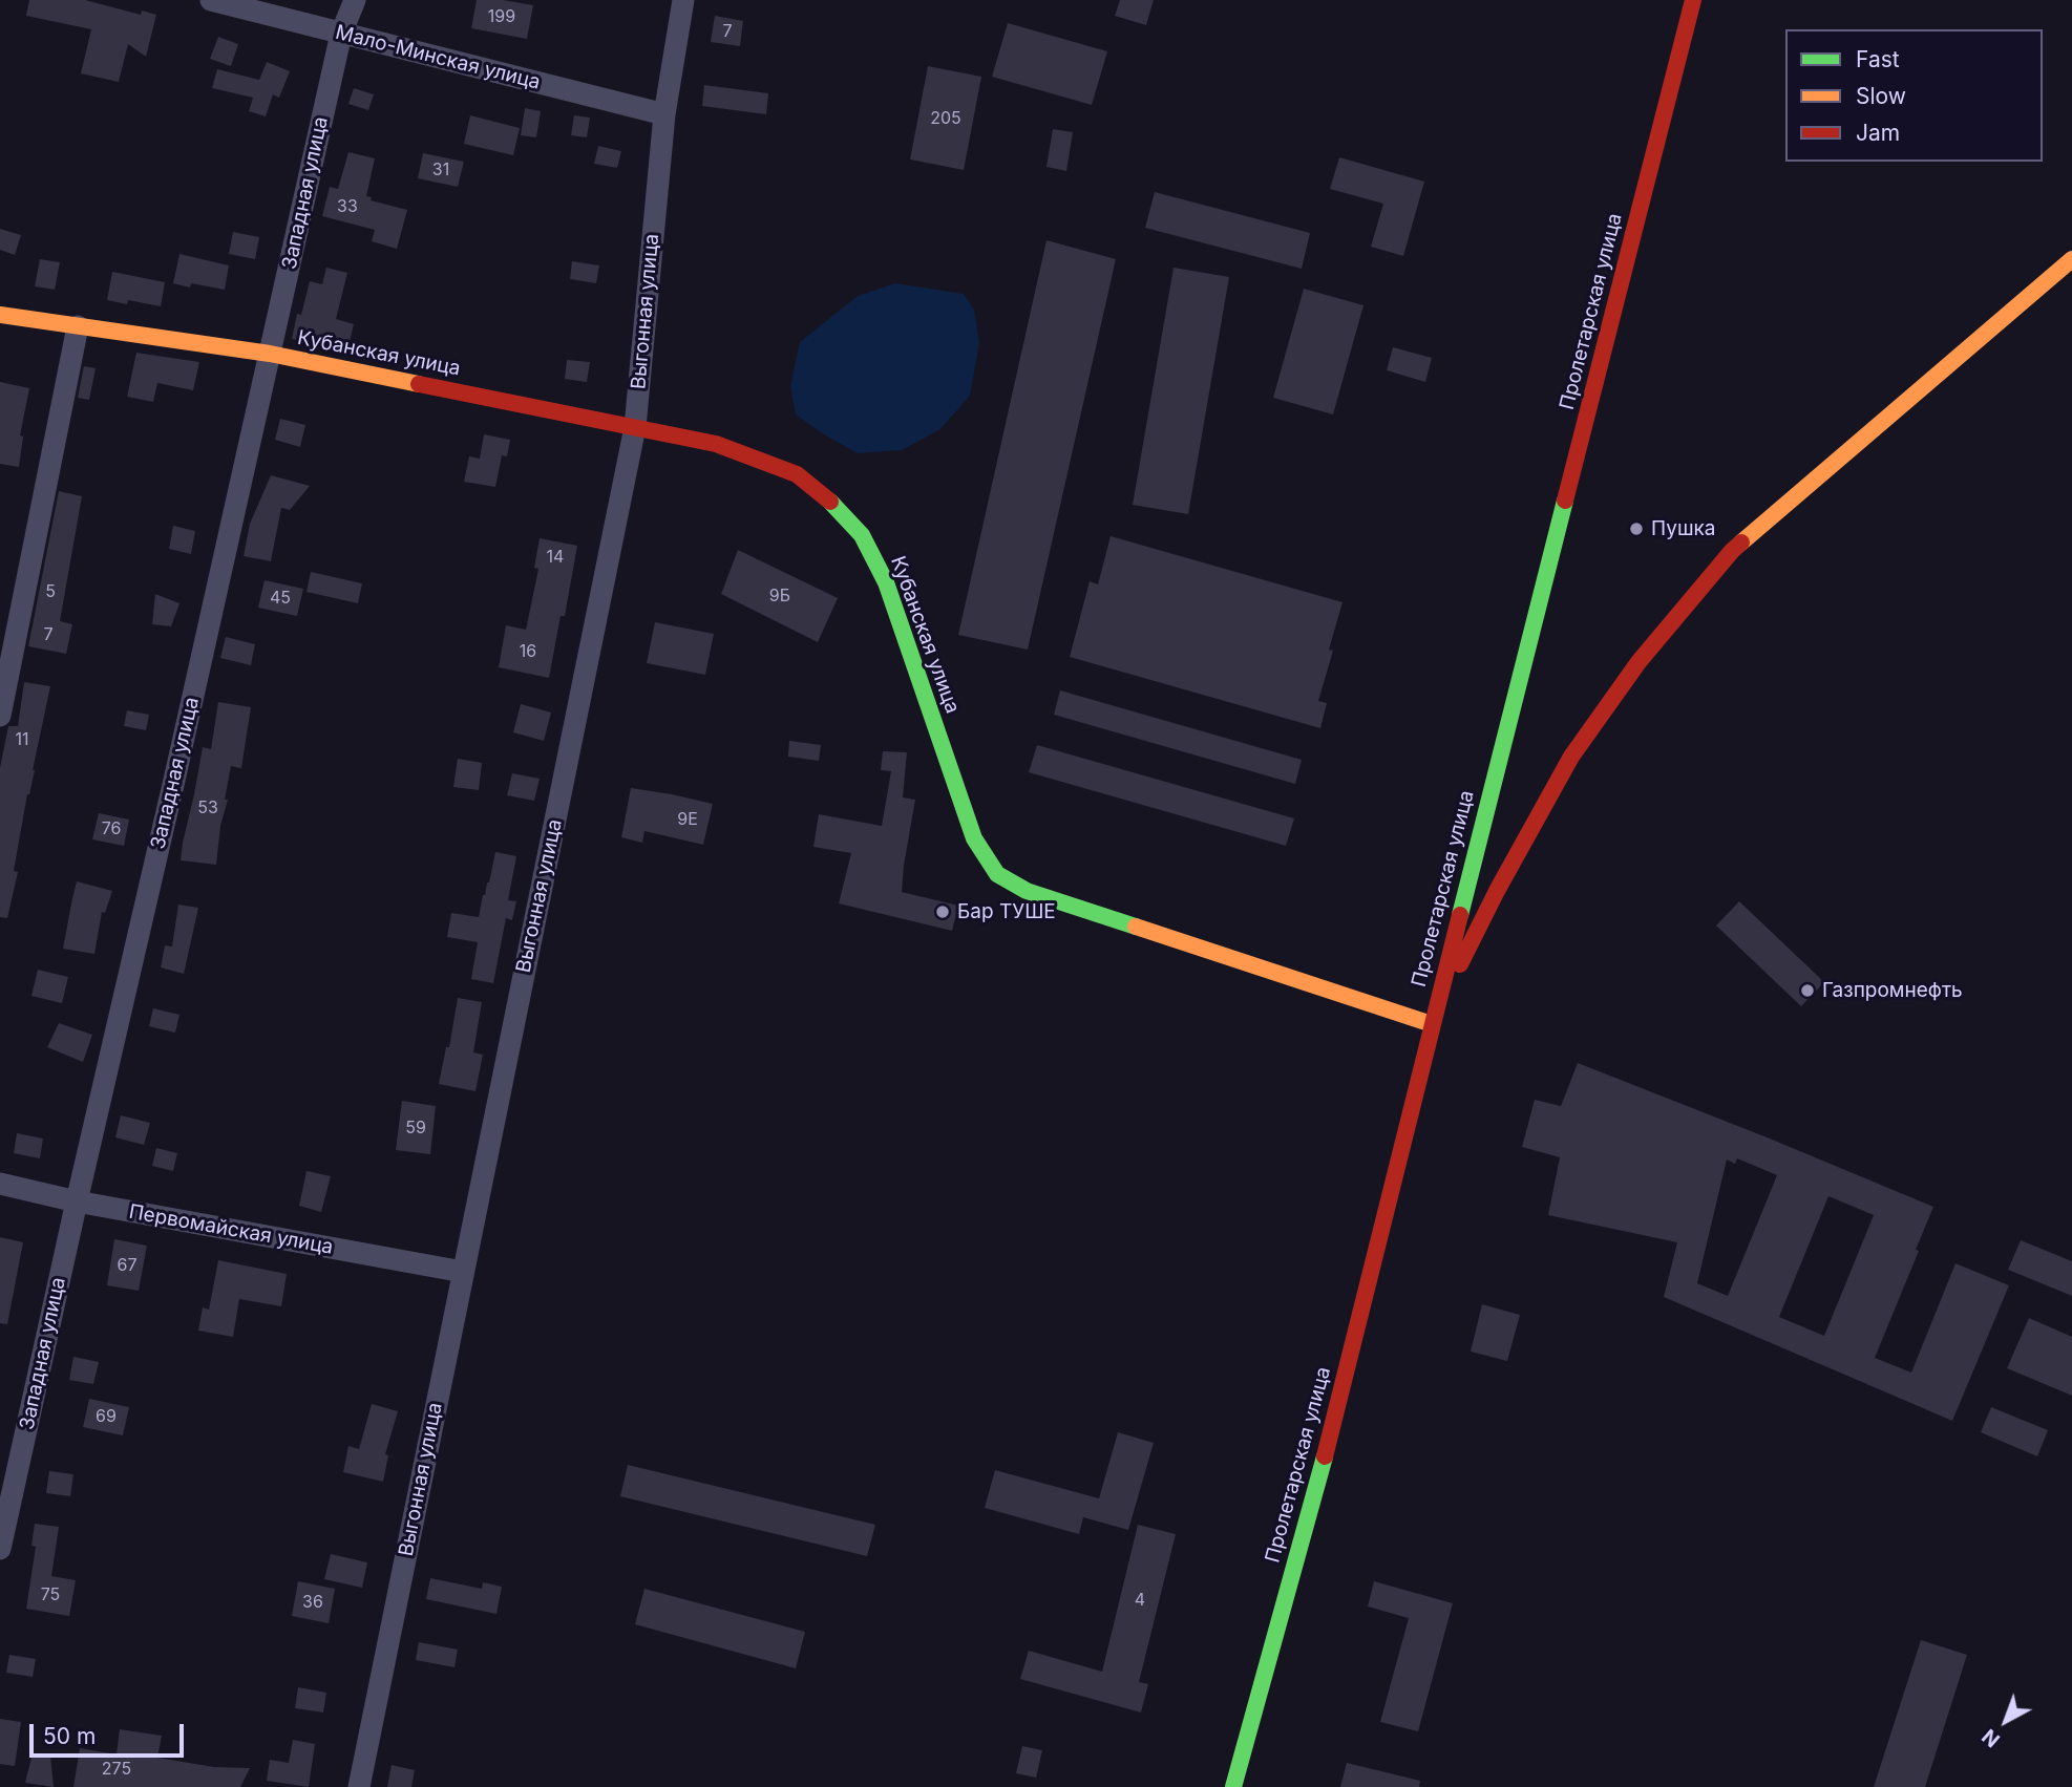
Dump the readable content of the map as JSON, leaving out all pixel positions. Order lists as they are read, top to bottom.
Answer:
{
  "streets": {
    "street": [
      "Мало-Минская улица",
      "Западная улица",
      "Выгонная улица",
      "Пролетарская улица",
      "Кубанская улица",
      "Первомайская улица"
    ]
  },
  "crossings": [
    ["Мало-Минская улица", "Западная улица"],
    ["Мало-Минская улица", "Выгонная улица"],
    ["Западная улица", "Кубанская улица"],
    ["Западная улица", "Первомайская улица"],
    ["Выгонная улица", "Кубанская улица"],
    ["Выгонная улица", "Первомайская улица"],
    ["Пролетарская улица", "Кубанская улица"]
  ],
  "places": ["Пушка", "Бар ТУШЕ", "Газпромнефть"],
  "house_numbers": [
    "199",
    "7",
    "205",
    "31",
    "33",
    "14",
    "5",
    "9Б",
    "45",
    "7",
    "16",
    "11",
    "53",
    "9Е",
    "76",
    "59",
    "67",
    "69",
    "75",
    "4",
    "36",
    "275"
  ],
  "legend": ["Fast", "Slow", "Jam"],
  "scale_bar": "50 m",
  "north": "bottom left"
}
